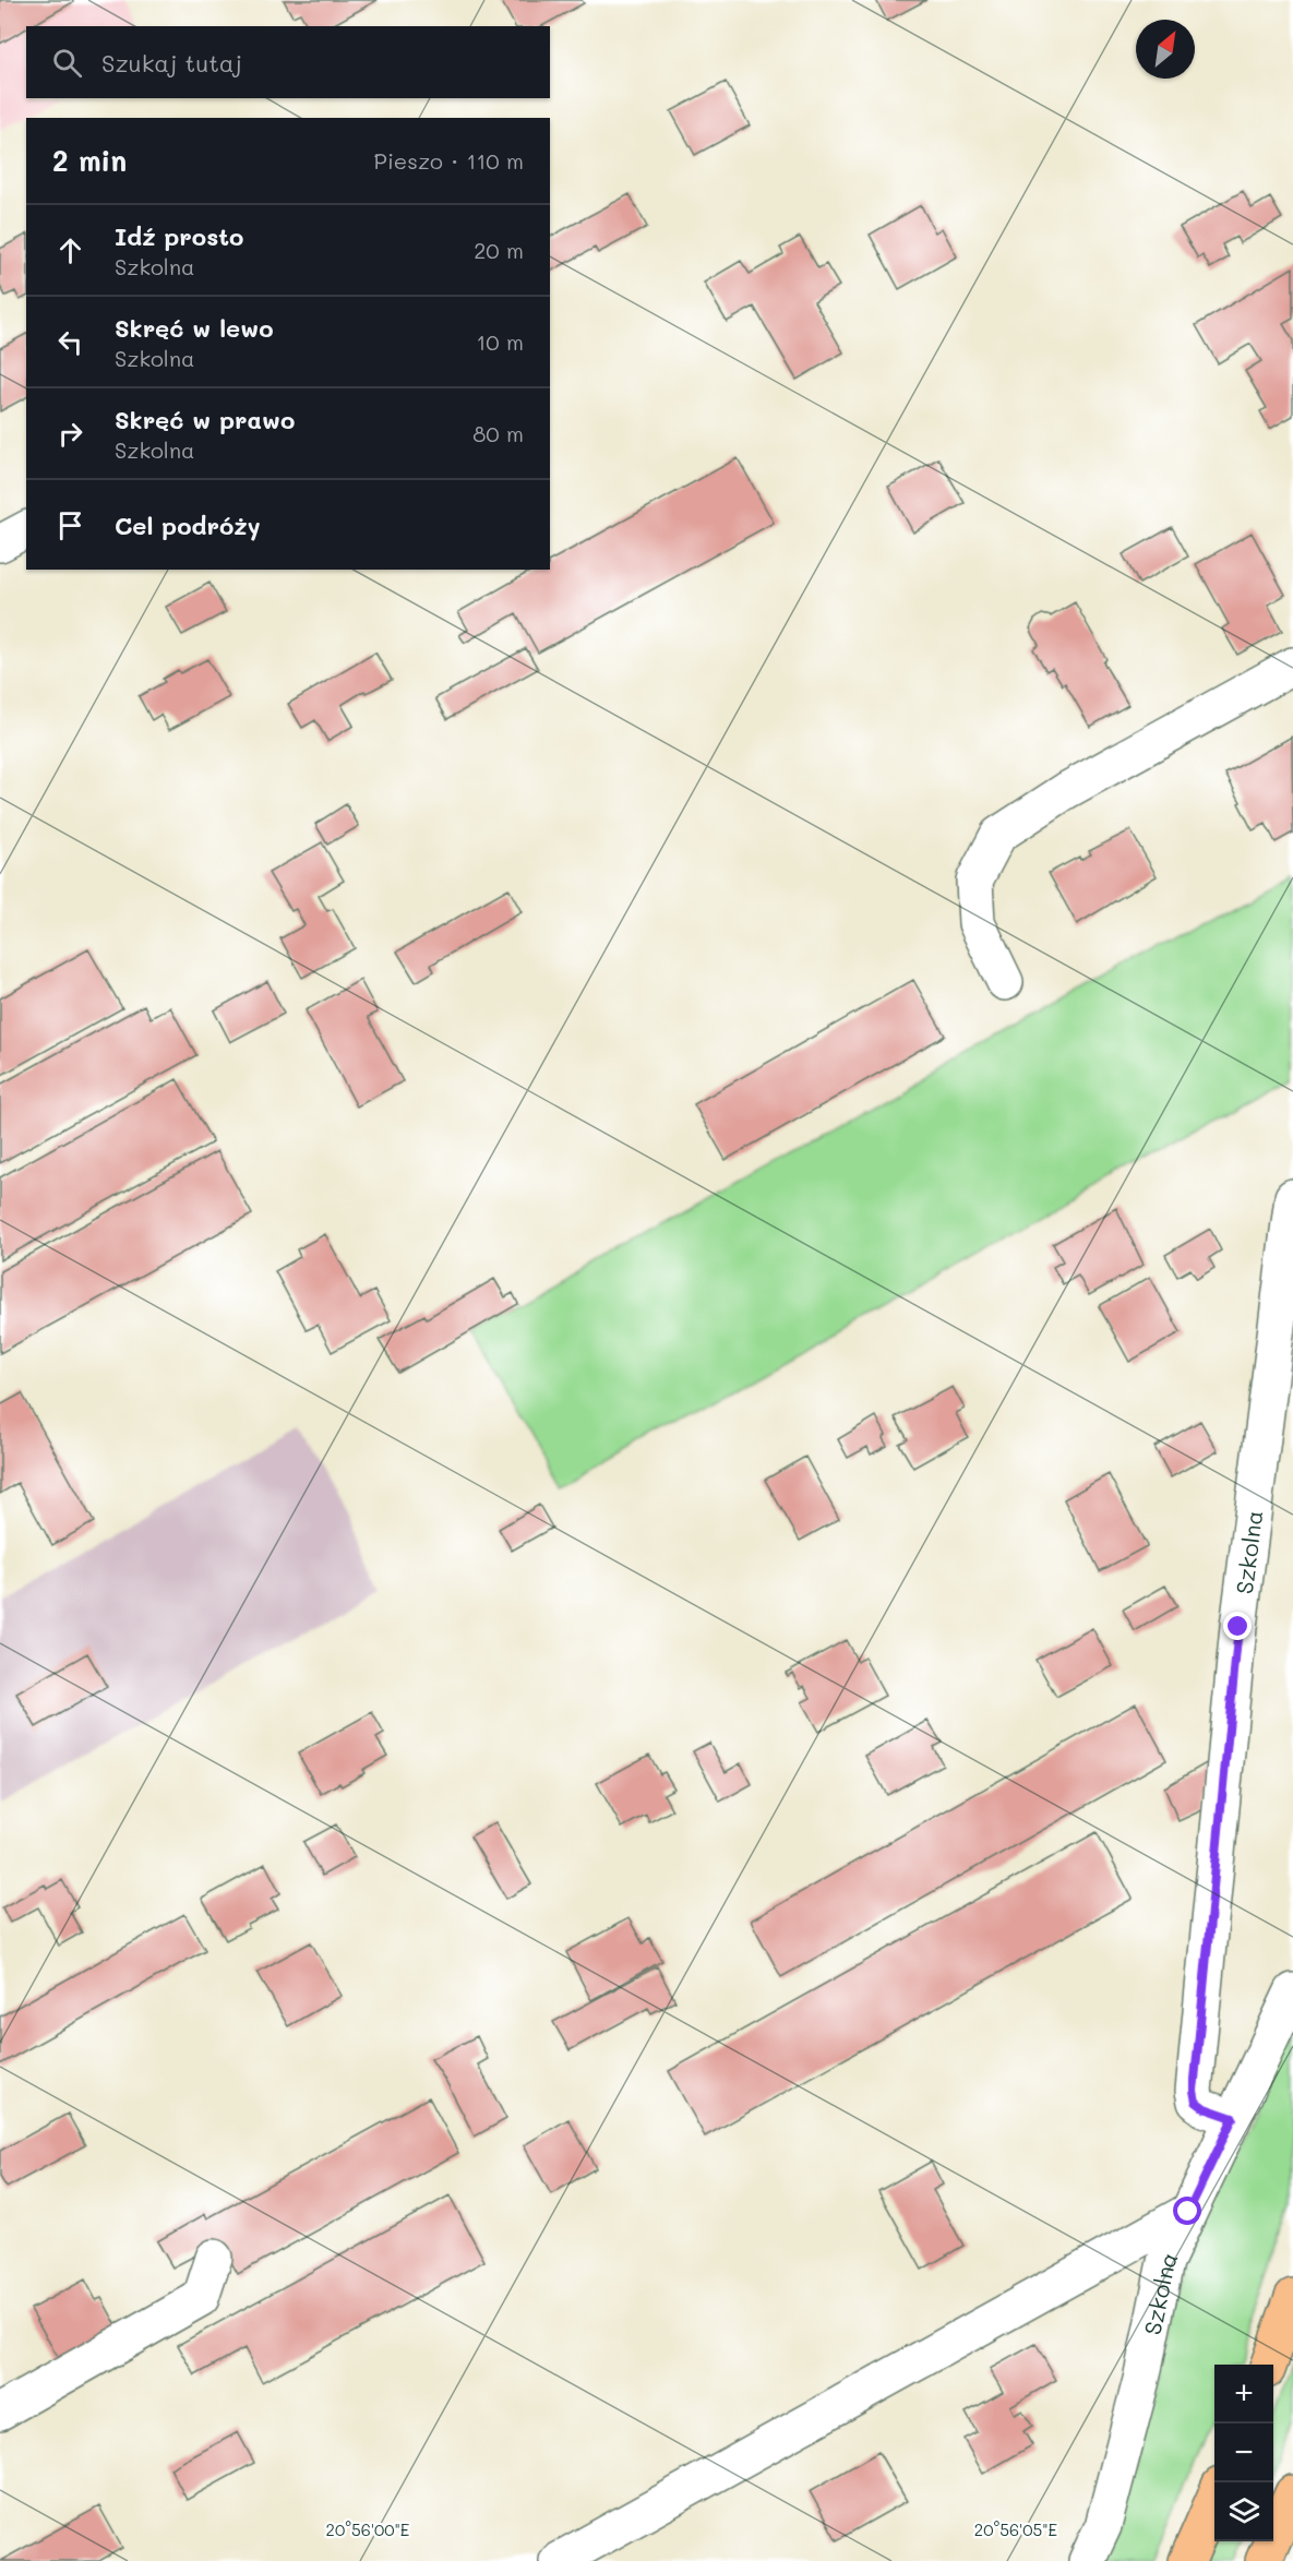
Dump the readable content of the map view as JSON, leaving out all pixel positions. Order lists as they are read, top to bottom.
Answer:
{
  "streets": {
    "street": ["Szkolna"]
  },
  "north": "top right",
  "page": {
    "search": "Szukaj tutaj",
    "heading": ["2 min", "Pieszo · 110 m"],
    "list": [
      ["Idź prosto", "Szkolna", "20 m"],
      ["Skręć w lewo", "Szkolna", "10 m"],
      ["Skręć w prawo", "Szkolna", "80 m"],
      "Cel podróży"
    ],
    "map_buttons": ["+", "−"]
  },
  "coordinates": ["20°56'00\"E", "20°56'05\"E"]
}
